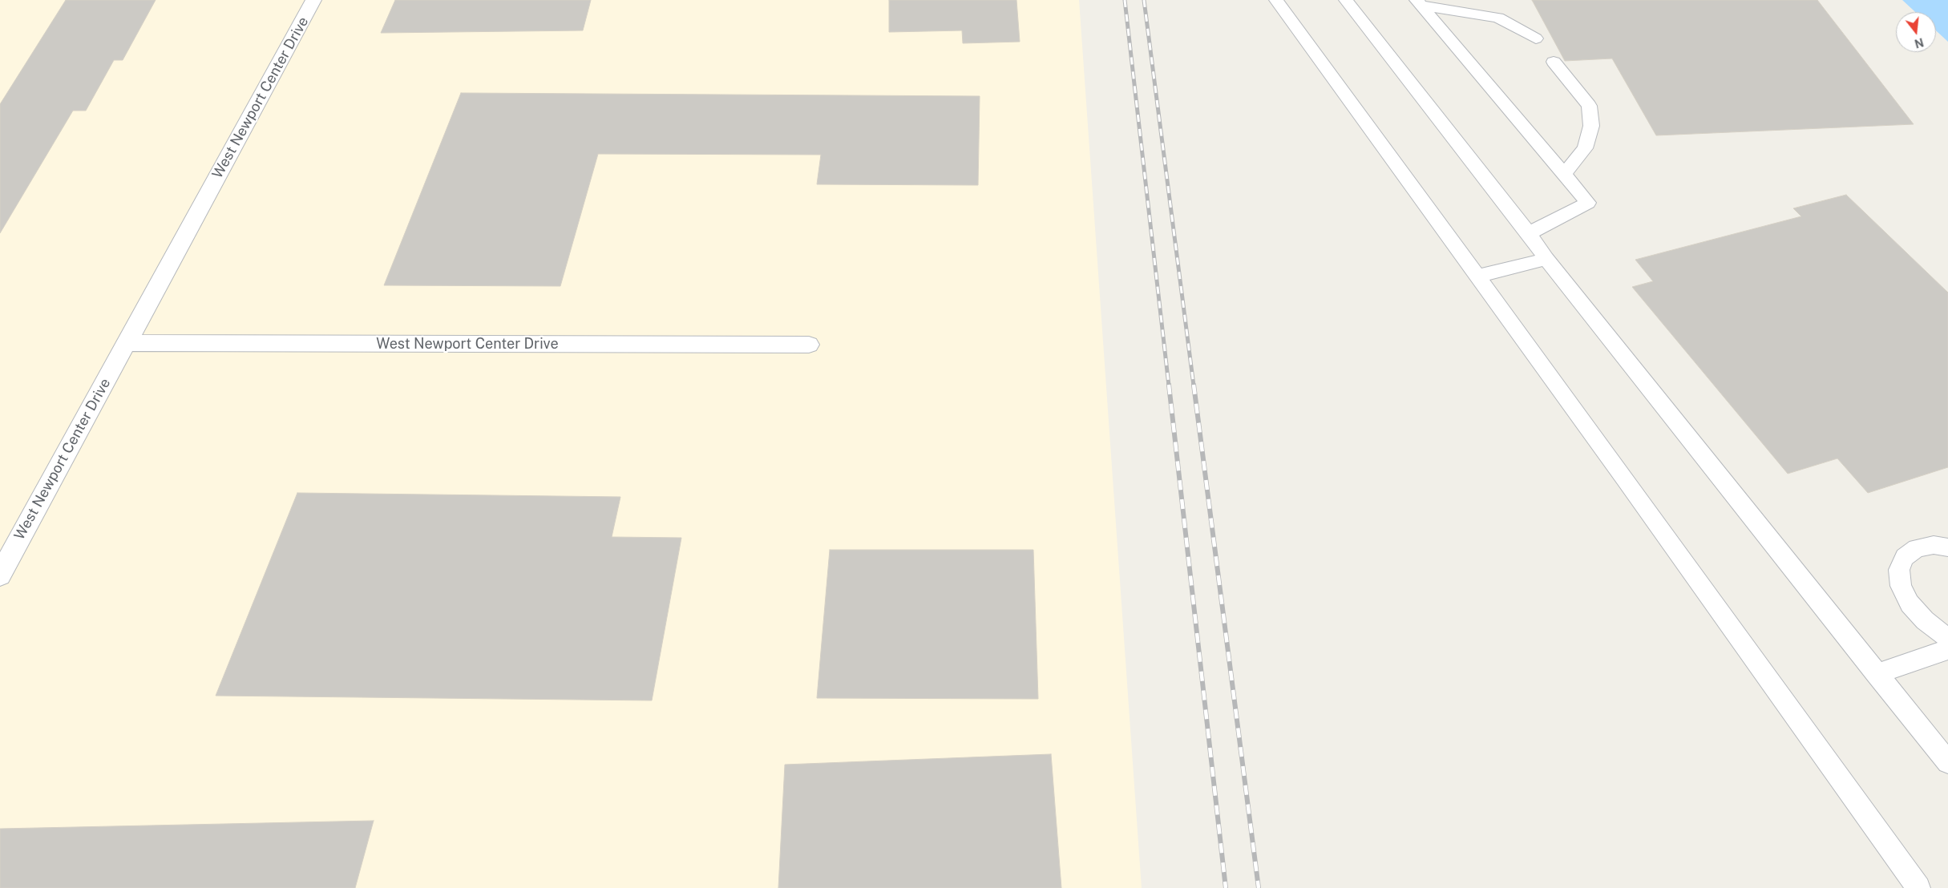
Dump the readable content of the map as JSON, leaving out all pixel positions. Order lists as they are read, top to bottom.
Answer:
{
  "streets": {
    "street": ["West Newport Center Drive"]
  },
  "north": "bottom"
}
